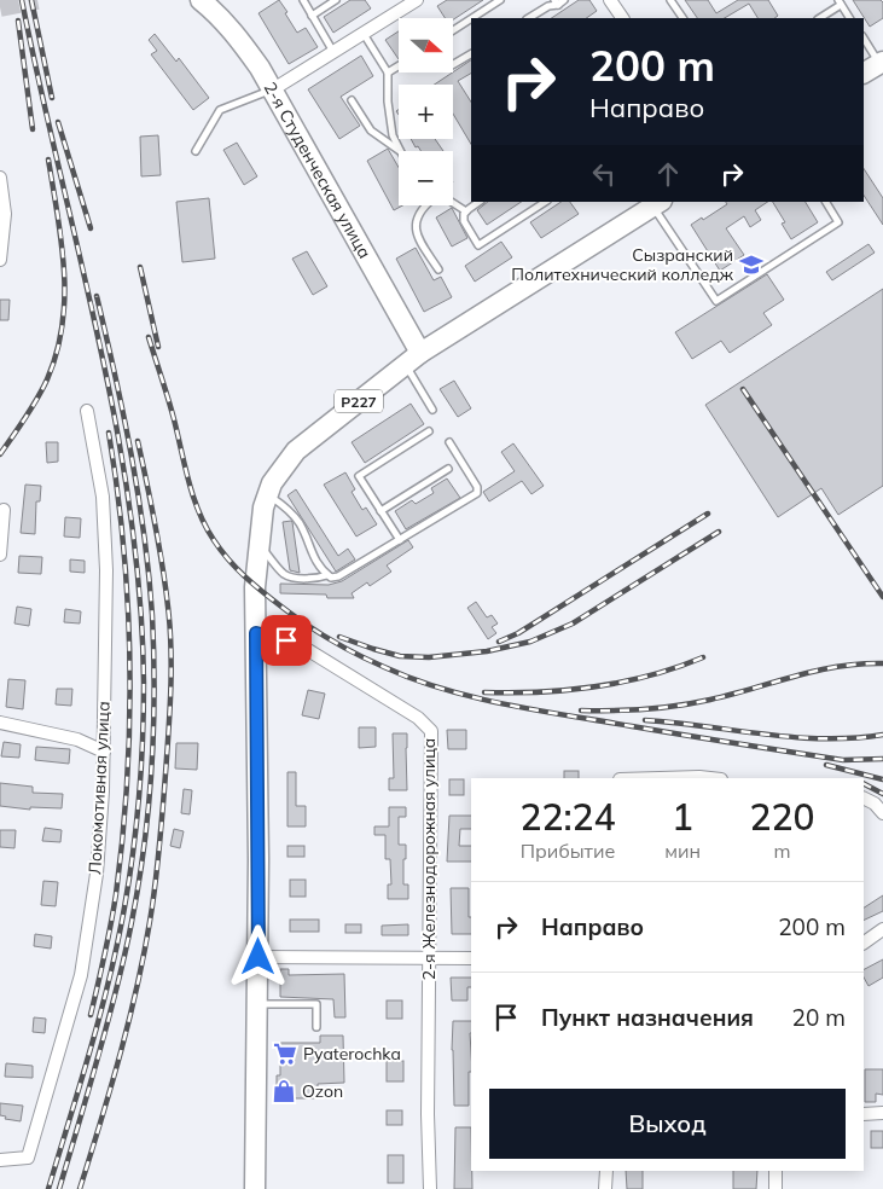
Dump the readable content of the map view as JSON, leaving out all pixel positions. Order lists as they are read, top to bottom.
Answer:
{
  "streets": {
    "main road": ["2-я Студенческая улица", "Р227"],
    "street": ["Локомотивная улица", "2-я Железнодорожная улица"]
  },
  "crossings": [
    ["2-я Студенческая улица", "Р227"],
    ["Р227", "2-я Железнодорожная улица"]
  ],
  "places": {
    "school or university": ["Сызранский Политехнический колледж"],
    "supermarket": ["Pyaterochka"],
    "shop": ["Ozon"]
  },
  "north": "right",
  "page": {
    "map_buttons": ["+", "−"],
    "turn": ["200 m", "Направо"],
    "eta": [
      "22:24",
      "Прибытие",
      "1",
      "мин",
      "220",
      "m"
    ],
    "list": [
      {
        "name": "Направо",
        "value": "200 m"
      },
      {
        "name": "Пункт назначения",
        "value": "20 m"
      }
    ],
    "buttons": "Выход"
  }
}
